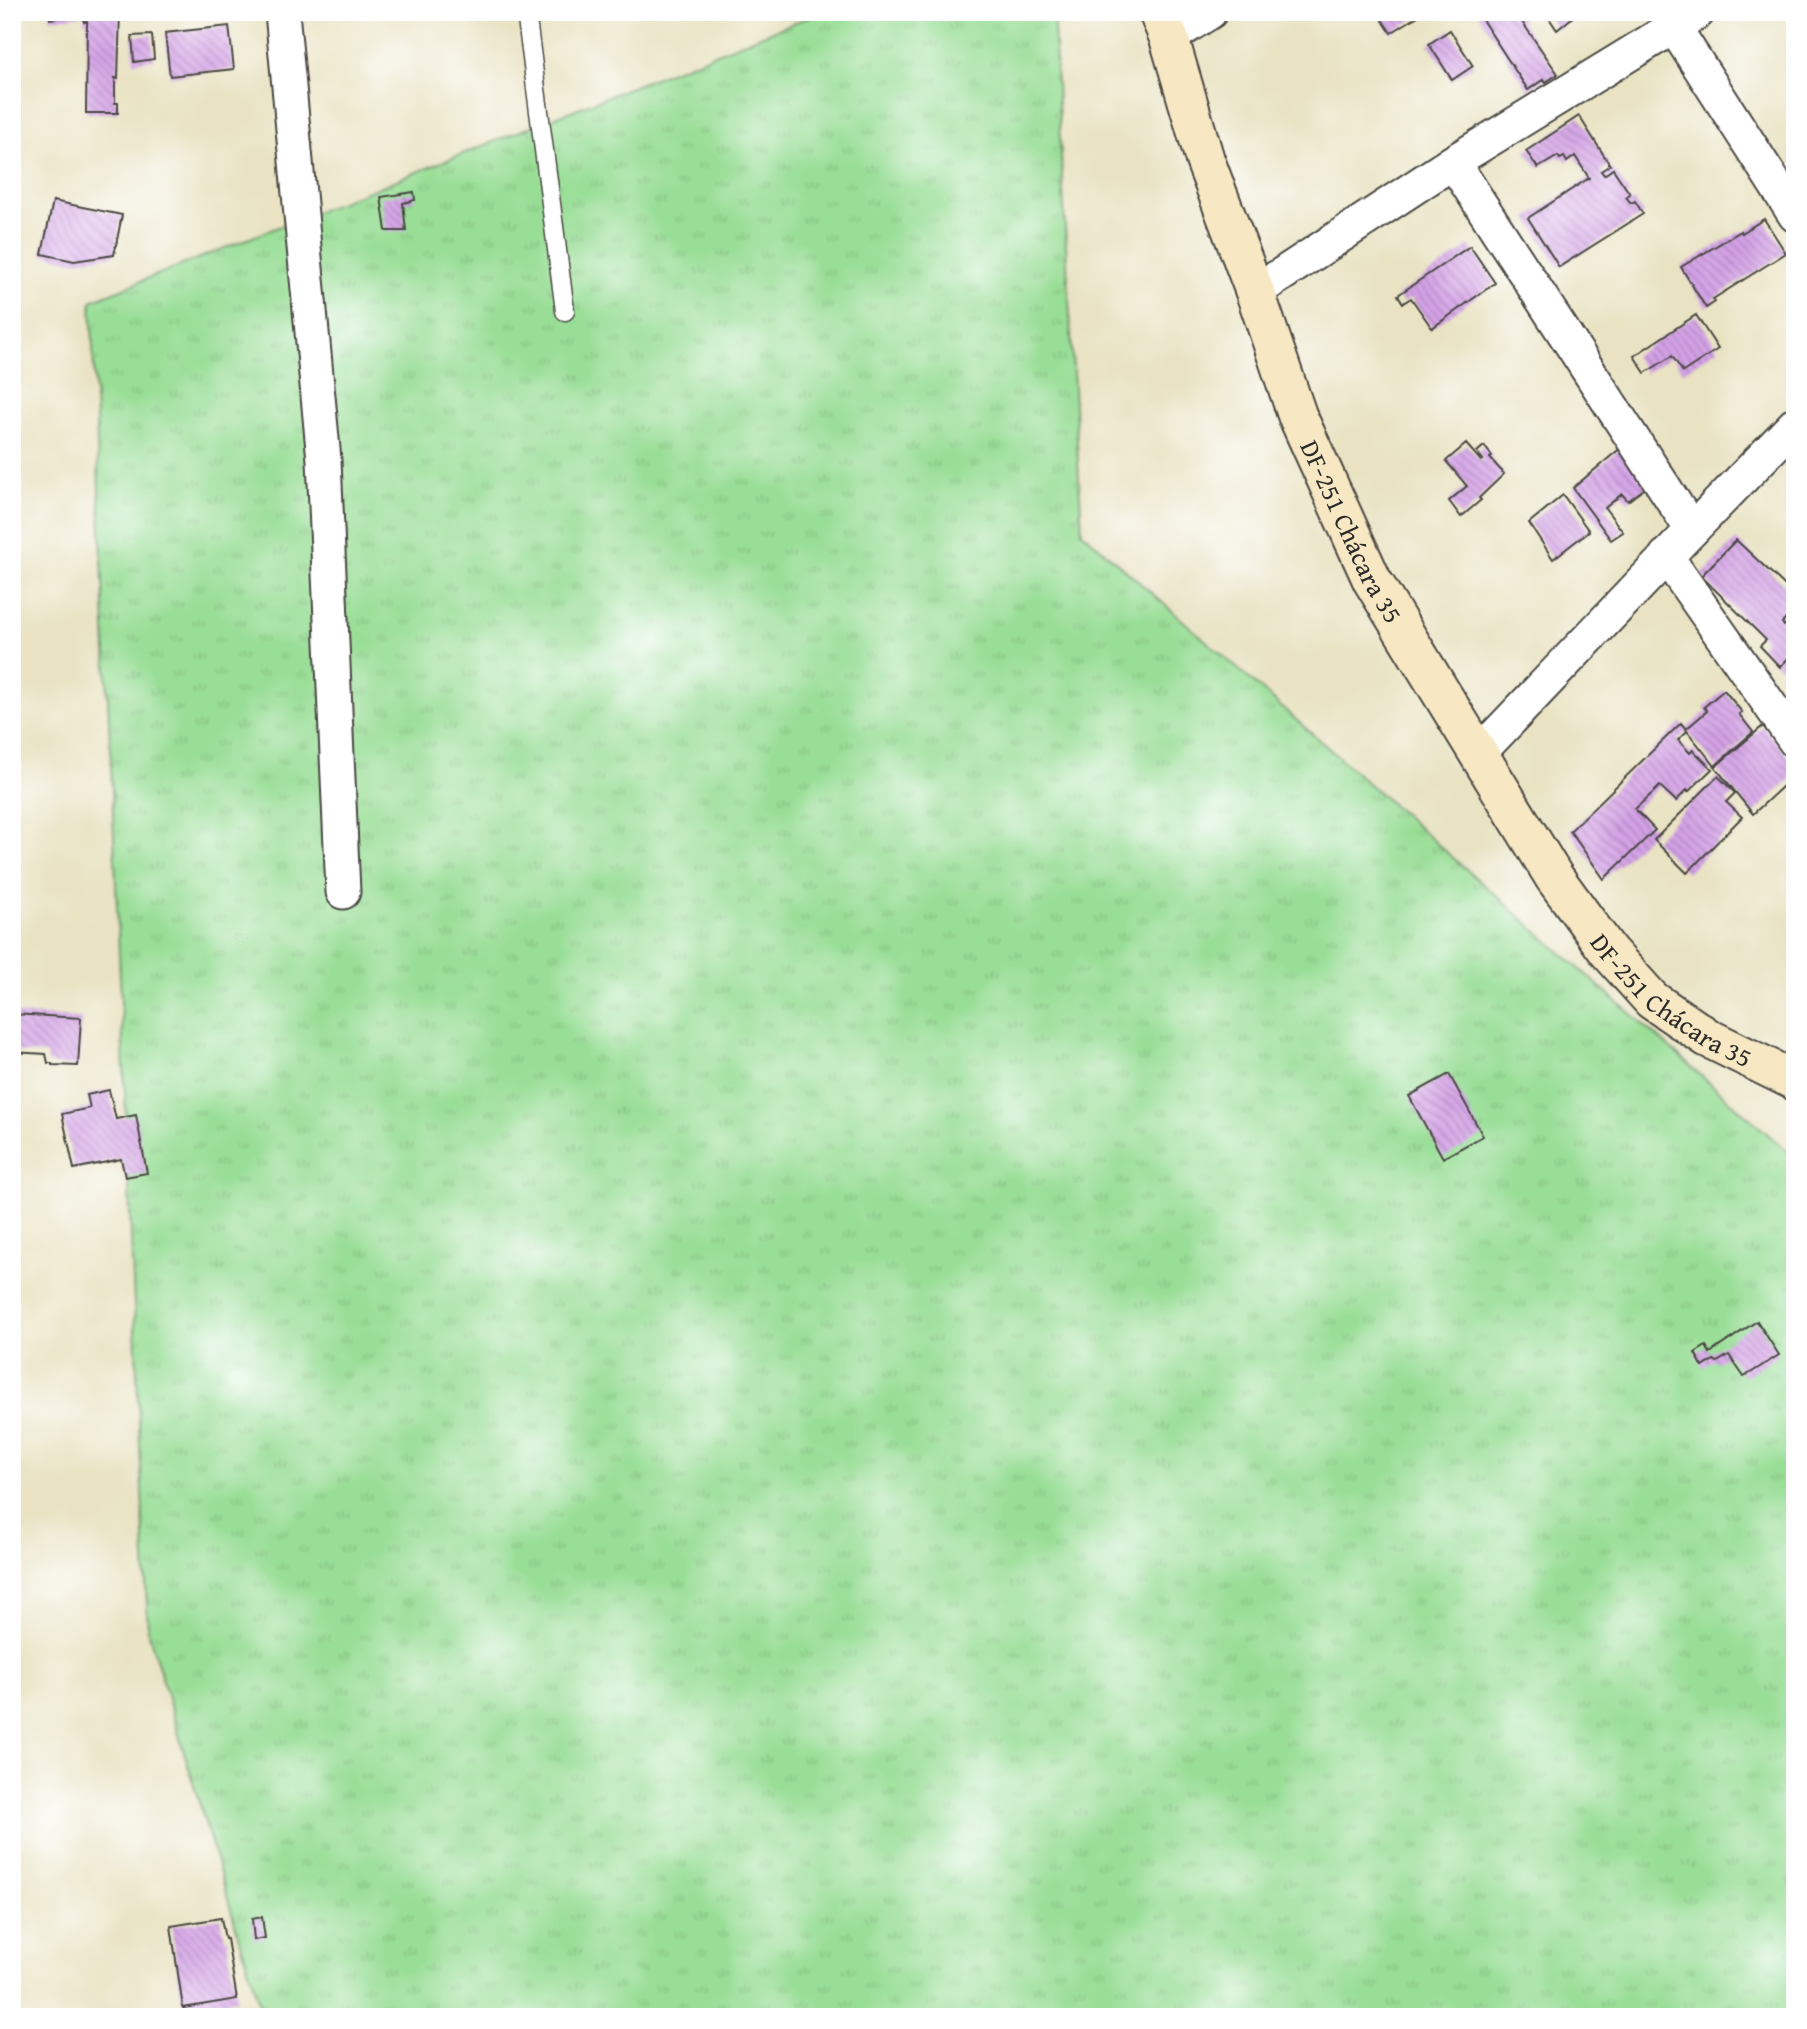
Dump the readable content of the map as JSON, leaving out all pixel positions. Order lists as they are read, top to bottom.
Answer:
{
  "streets": {
    "street": ["DF-251 Chácara 35"]
  }
}
